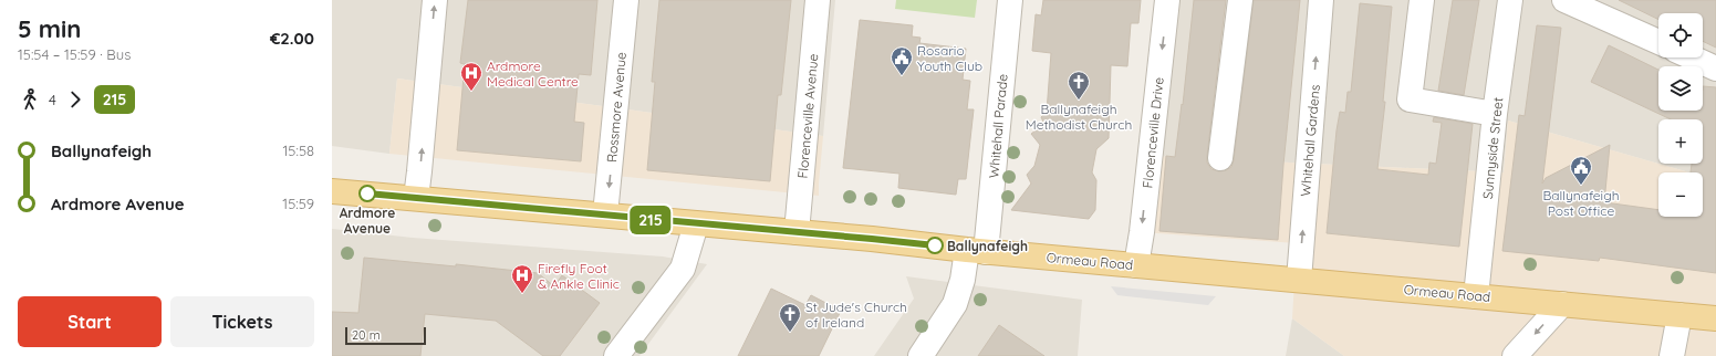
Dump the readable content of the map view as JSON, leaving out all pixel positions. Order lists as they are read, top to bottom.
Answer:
{
  "streets": {
    "main road": ["Ormeau Road"],
    "street": [
      "Rossmore Avenue",
      "Florenceville Avenue",
      "Whitehall Parade",
      "Florenceville Drive",
      "Whitehall Gardens",
      "Sunnyside Street"
    ]
  },
  "crossings": [
    ["Rossmore Avenue", "Ormeau Road"],
    ["Florenceville Avenue", "Ormeau Road"],
    ["Whitehall Parade", "Ormeau Road"],
    ["Florenceville Drive", "Ormeau Road"],
    ["Whitehall Gardens", "Ormeau Road"],
    ["Sunnyside Street", "Ormeau Road"]
  ],
  "places": {
    "public building": ["Rosario Youth Club", "Ballynafeigh Post Office"],
    "hospital": ["Ardmore Medical Centre", "Firefly Foot & Ankle Clinic"],
    "church": ["Ballynafeigh Methodist Church", "St Jude's Church of Ireland"],
    "other": ["Ardmore Avenue", "Ballynafeigh"]
  },
  "lines": ["bus line 215"],
  "scale_bar": "20 m",
  "page": {
    "heading": ["5 min", "15:54 – 15:59 · Bus", "€2.00"],
    "on_map": "215",
    "map_buttons": ["+", "−"],
    "legs": ["4", "215"],
    "list": [
      {
        "name": "Ballynafeigh",
        "value": "15:58"
      },
      {
        "name": "Ardmore Avenue",
        "value": "15:59"
      }
    ],
    "buttons": ["Start", "Tickets"],
    "scale": "20 m"
  }
}
